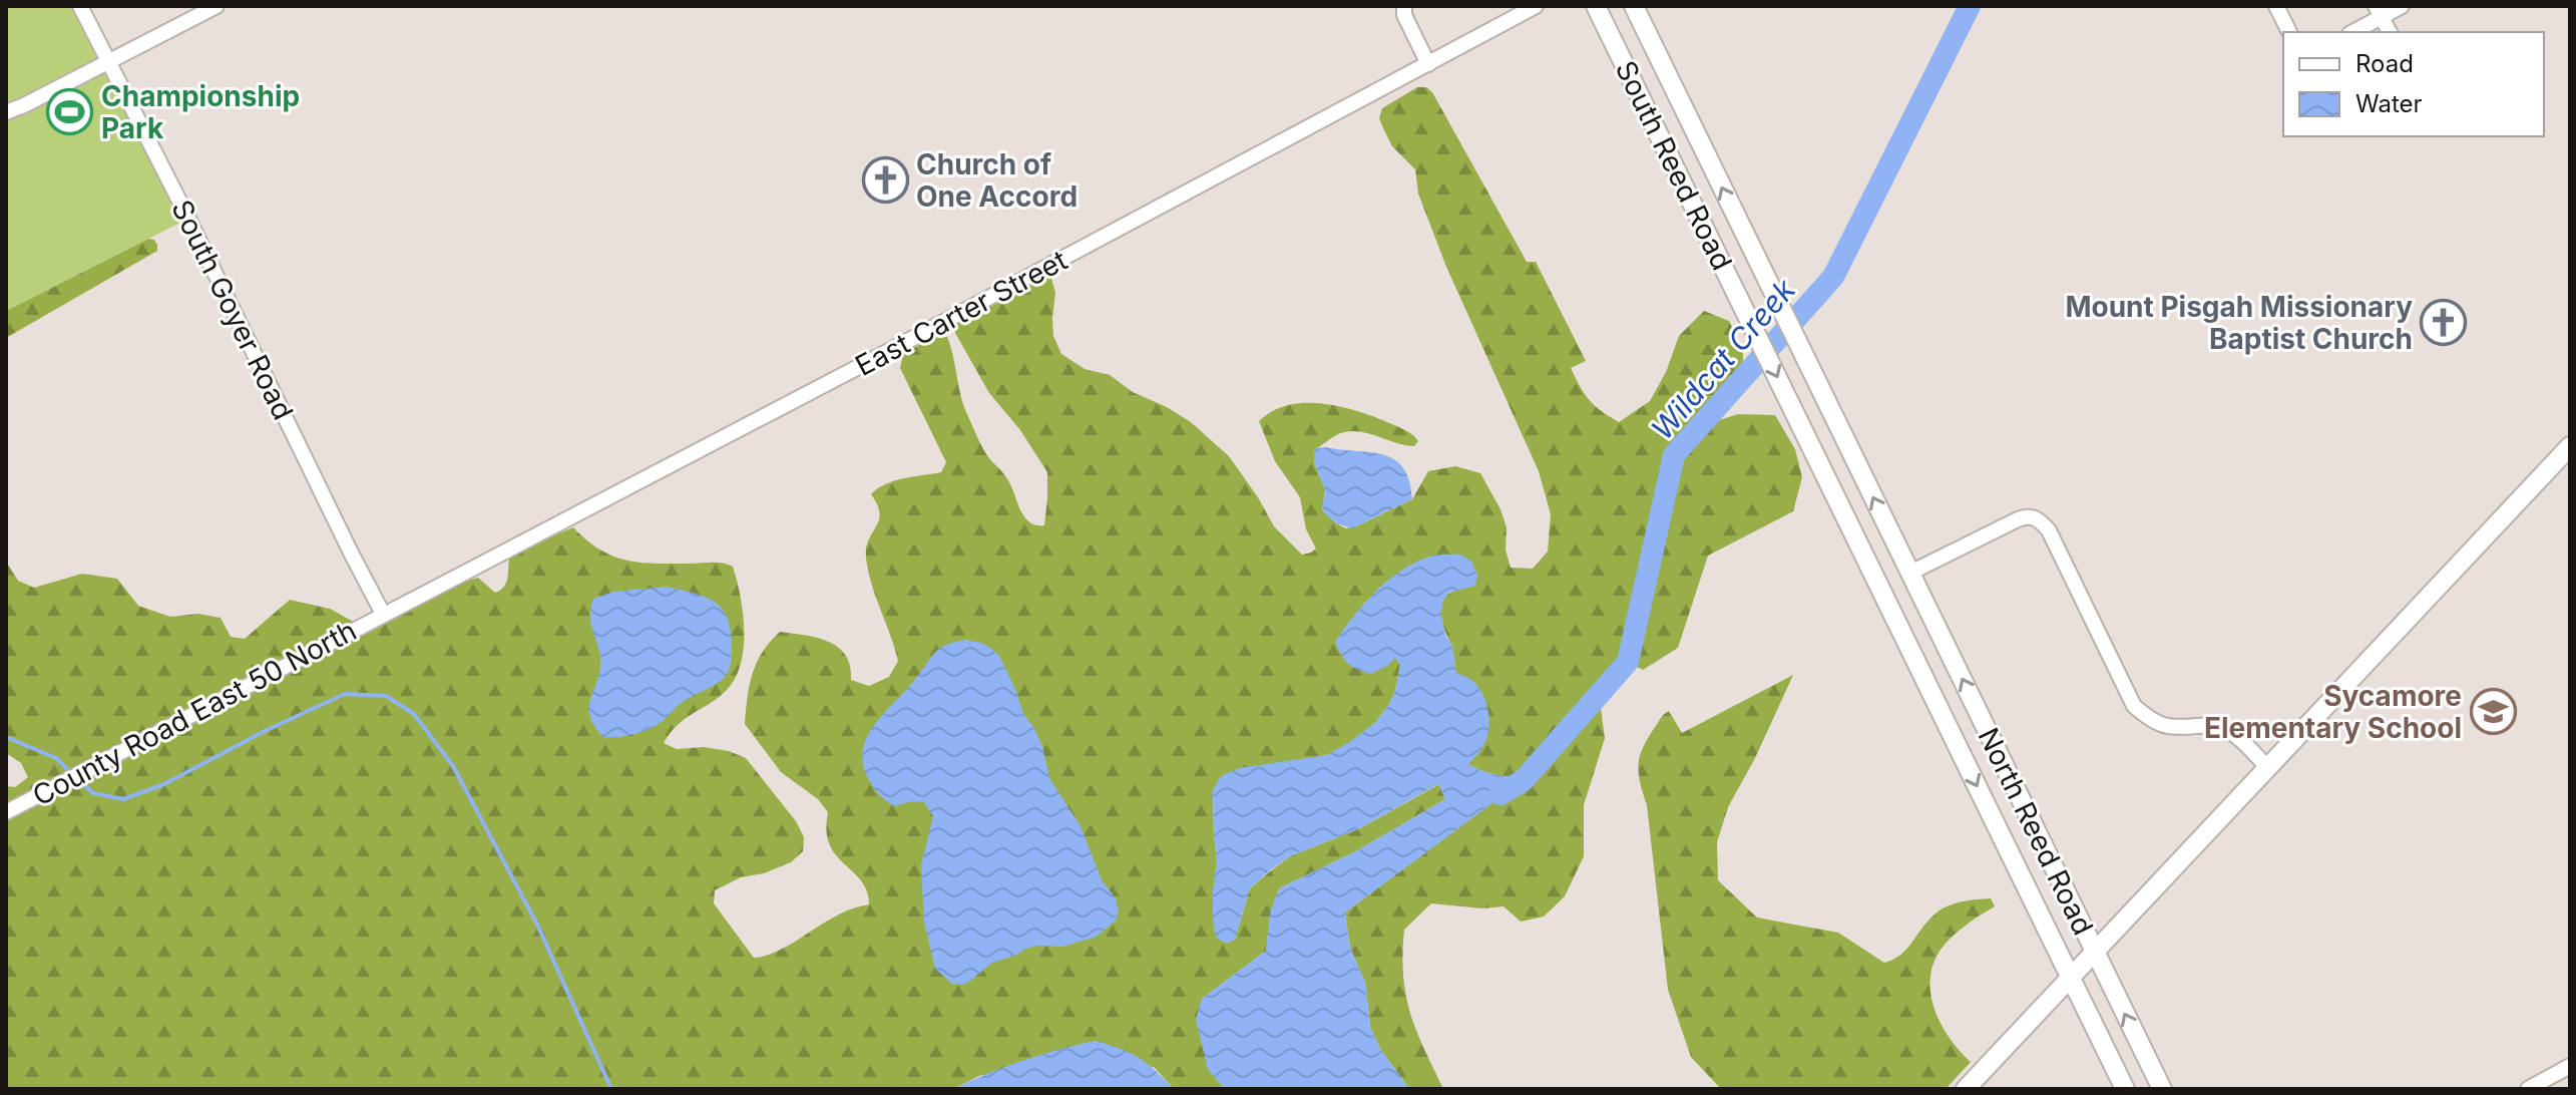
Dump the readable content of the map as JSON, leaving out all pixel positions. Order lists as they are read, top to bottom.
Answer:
{
  "streets": {
    "main road": ["South Reed Road", "North Reed Road"],
    "street": ["South Goyer Road", "East Carter Street", "County Road East 50 North"]
  },
  "crossings": [
    ["South Reed Road", "North Reed Road"],
    ["South Goyer Road", "East Carter Street"],
    ["South Goyer Road", "County Road East 50 North"],
    ["East Carter Street", "County Road East 50 North"]
  ],
  "water": ["Wildcat Creek"],
  "places": {
    "sports": ["Championship Park"],
    "church": ["Church of One Accord", "Mount Pisgah Missionary Baptist Church"],
    "school or university": ["Sycamore Elementary School"]
  },
  "legend": ["Road", "Water"]
}
